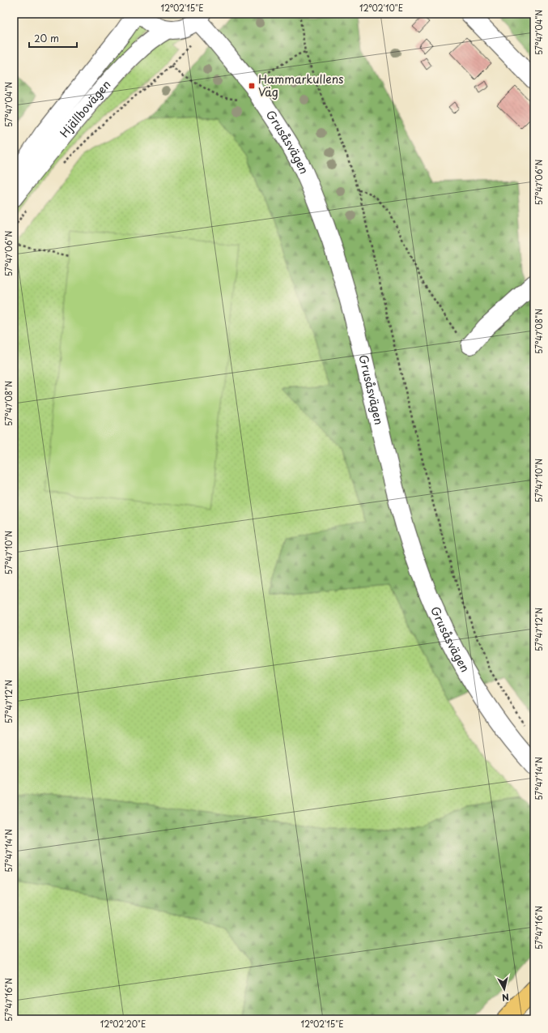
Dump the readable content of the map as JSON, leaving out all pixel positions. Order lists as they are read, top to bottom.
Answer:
{
  "streets": {
    "street": ["Hjällbovägen", "Grusåsvägen"]
  },
  "places": {
    "transit": ["Hammarkullens Väg"]
  },
  "scale_bar": "20 m",
  "north": "bottom",
  "coordinates": [
    "12°02'15\"E",
    "12°02'10\"E",
    "57°47'04\"N",
    "57°47'06\"N",
    "57°47'08\"N",
    "57°47'10\"N",
    "57°47'12\"N",
    "57°47'14\"N",
    "57°47'16\"N",
    "12°02'20\"E"
  ]
}
